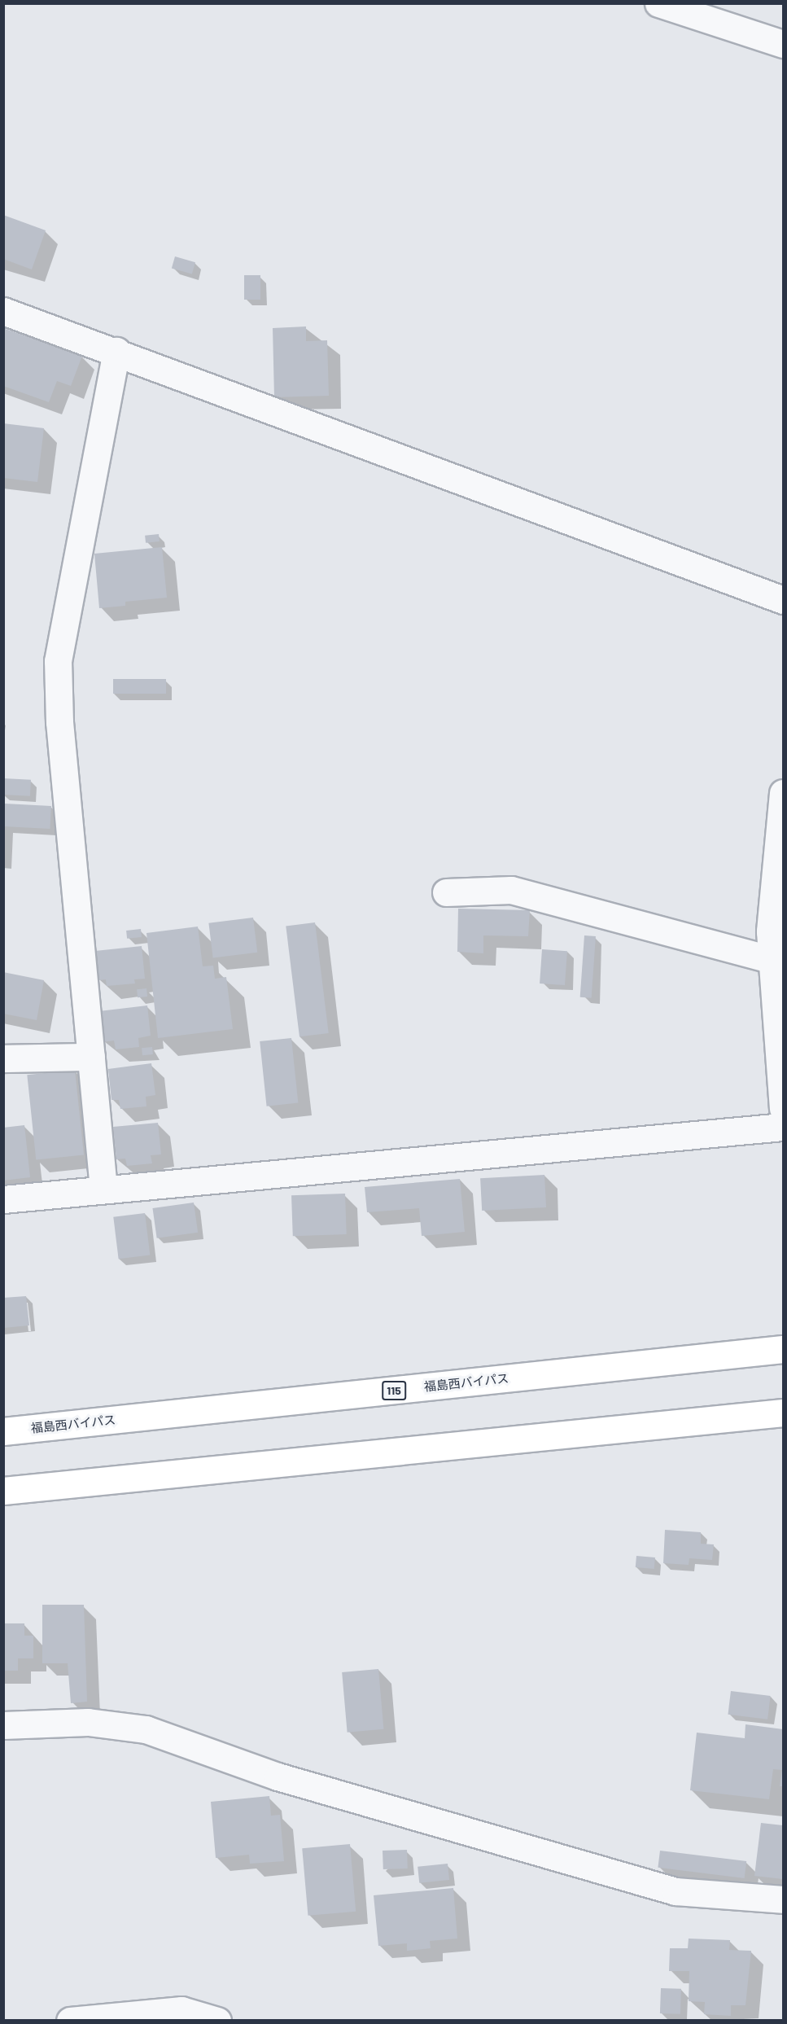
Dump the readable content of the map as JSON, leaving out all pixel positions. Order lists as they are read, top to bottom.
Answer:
{
  "streets": {
    "highway": ["福島西バイパス", "115"]
  }
}
